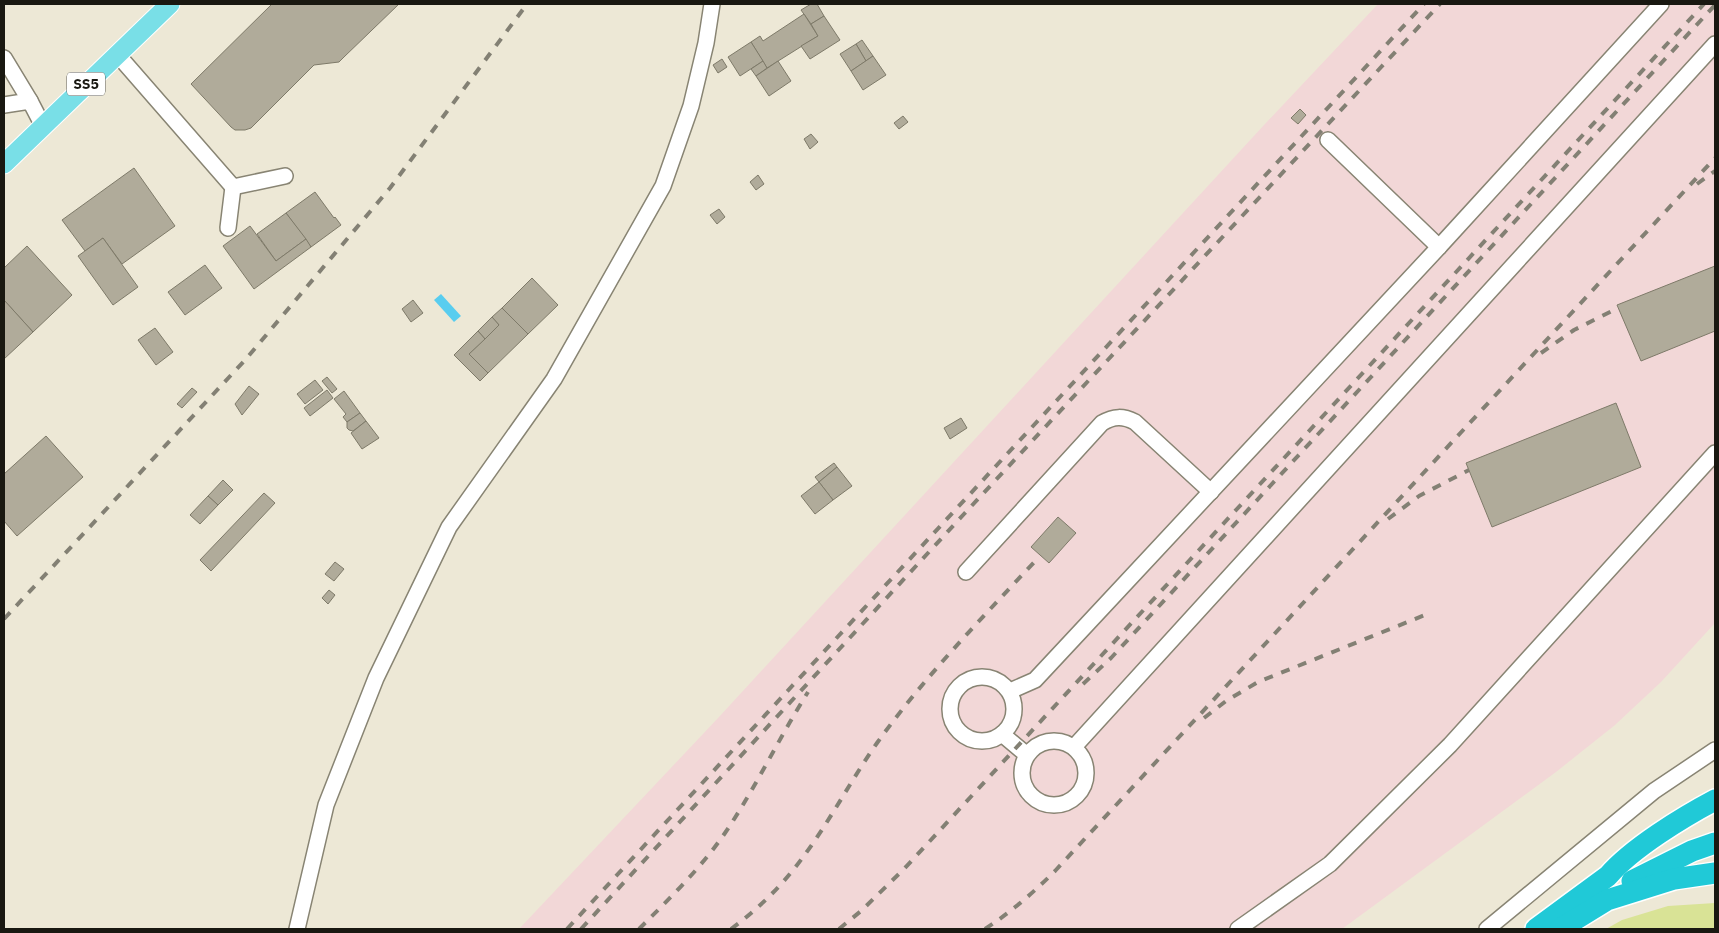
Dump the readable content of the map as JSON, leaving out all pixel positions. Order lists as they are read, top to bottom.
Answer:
{
  "streets": {
    "main road": ["SS5"]
  }
}
